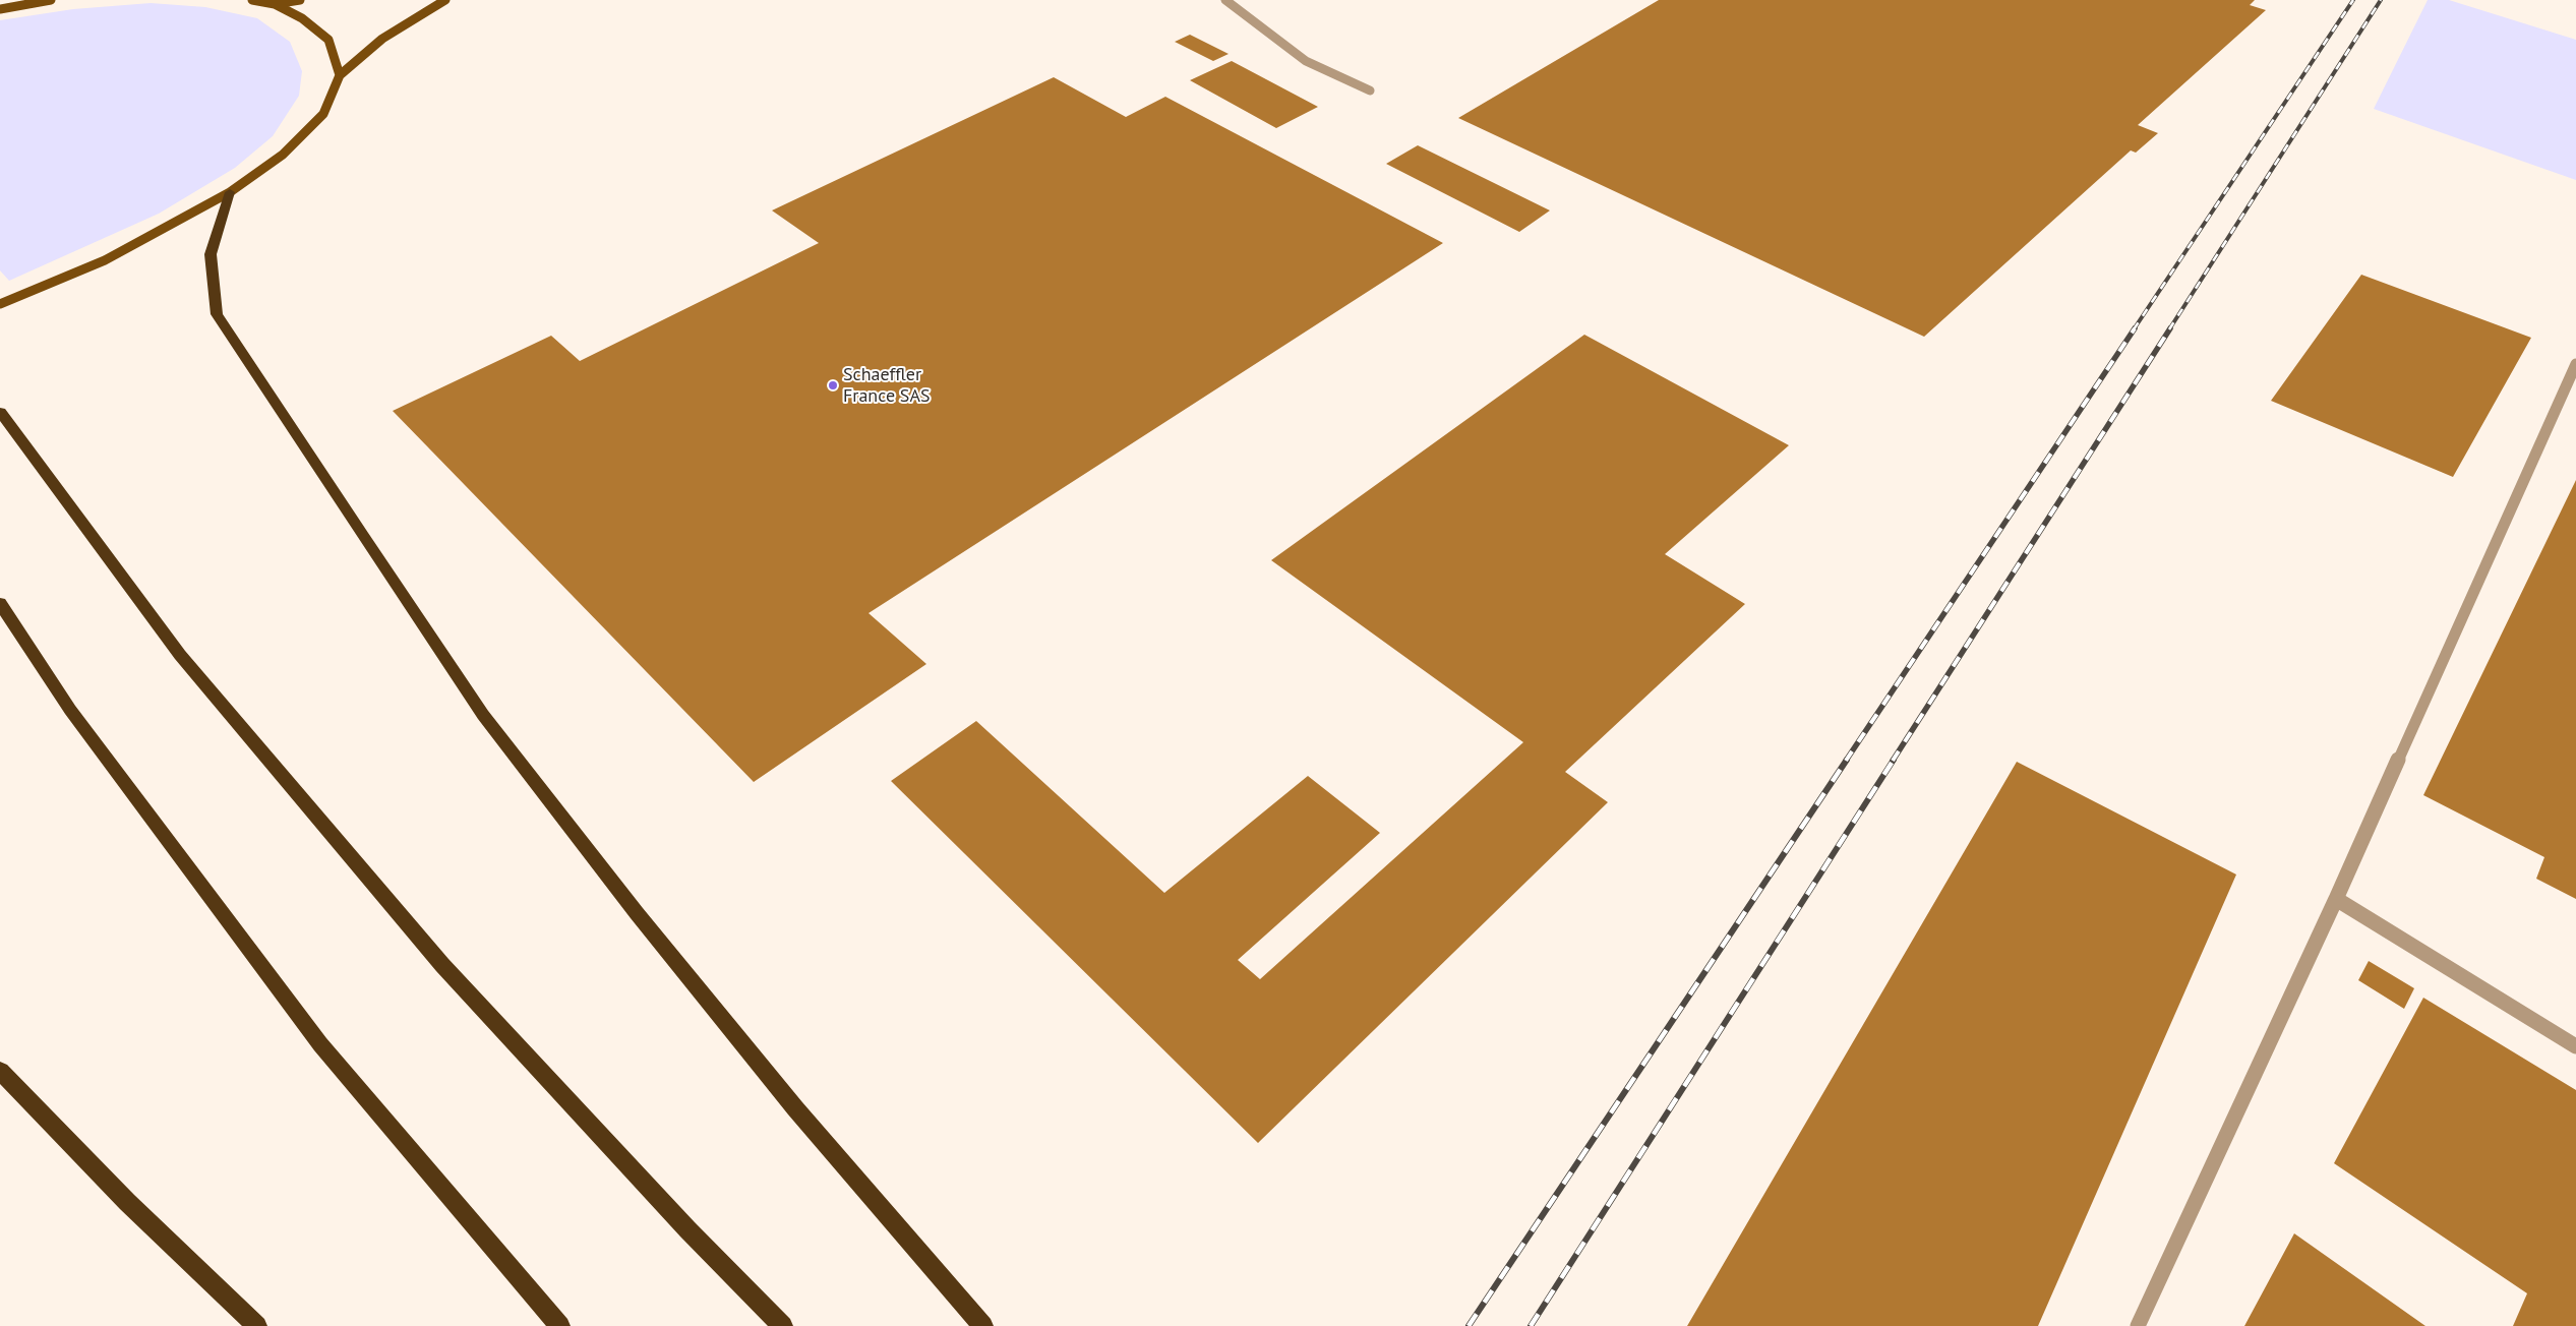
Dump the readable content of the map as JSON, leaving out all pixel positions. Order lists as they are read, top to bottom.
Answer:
{
  "places": ["Schaeffler France SAS"]
}
